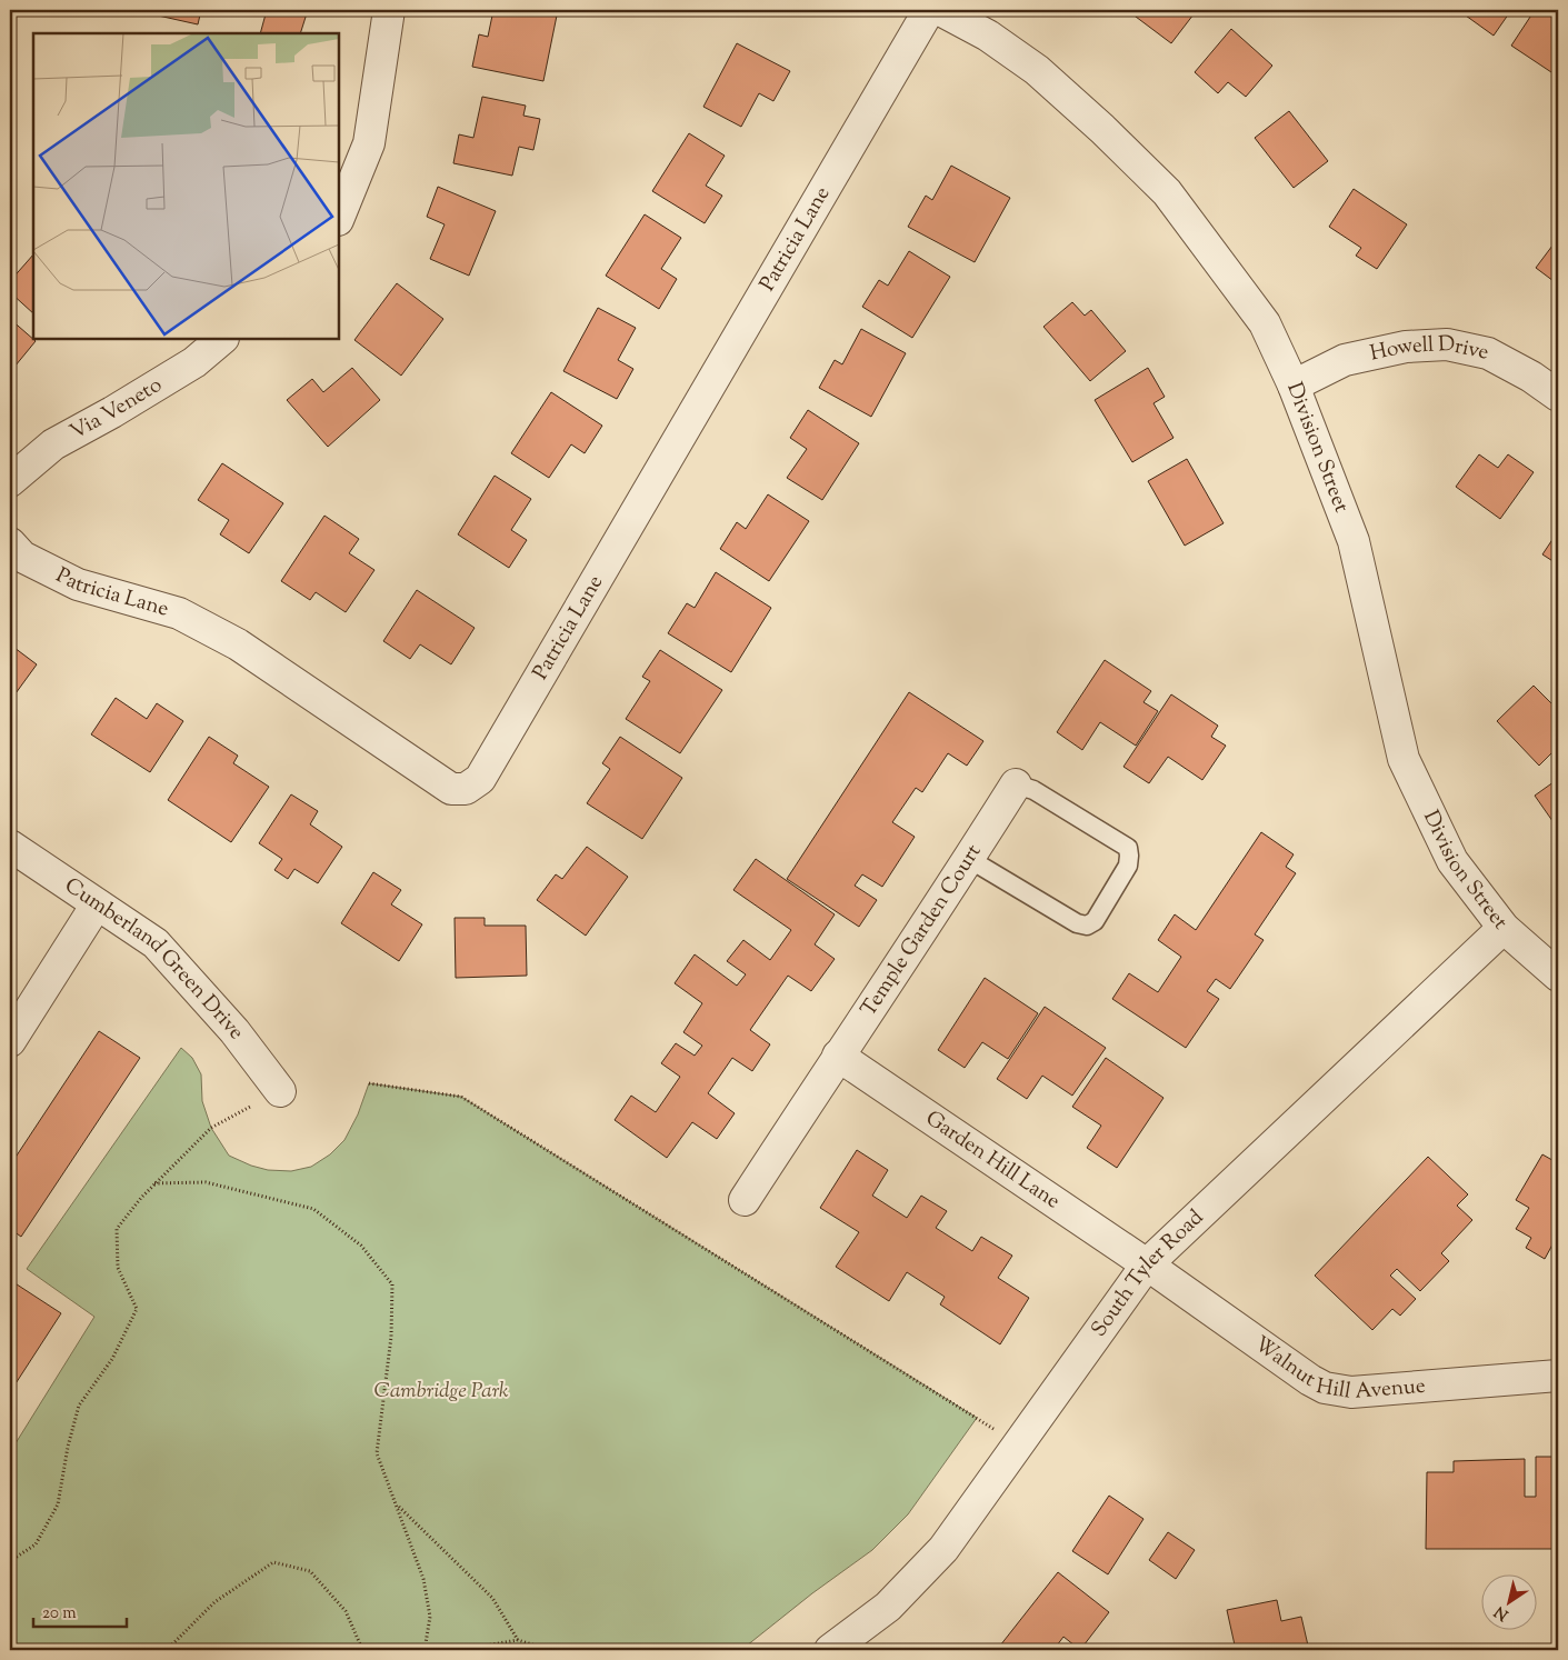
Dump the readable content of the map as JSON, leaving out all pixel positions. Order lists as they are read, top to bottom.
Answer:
{
  "streets": {
    "street": [
      "Patricia Lane",
      "Howell Drive",
      "Via Veneto",
      "Division Street",
      "Temple Garden Court",
      "Cumberland Green Drive",
      "Garden Hill Lane",
      "South Tyler Road",
      "Walnut Hill Avenue"
    ]
  },
  "crossings": [
    ["Howell Drive", "Division Street"],
    ["Division Street", "South Tyler Road"],
    ["Temple Garden Court", "Garden Hill Lane"],
    ["Garden Hill Lane", "South Tyler Road"],
    ["Garden Hill Lane", "Walnut Hill Avenue"],
    ["South Tyler Road", "Walnut Hill Avenue"]
  ],
  "parks": ["Cambridge Park"],
  "scale_bar": "20 m",
  "north": "bottom left"
}
